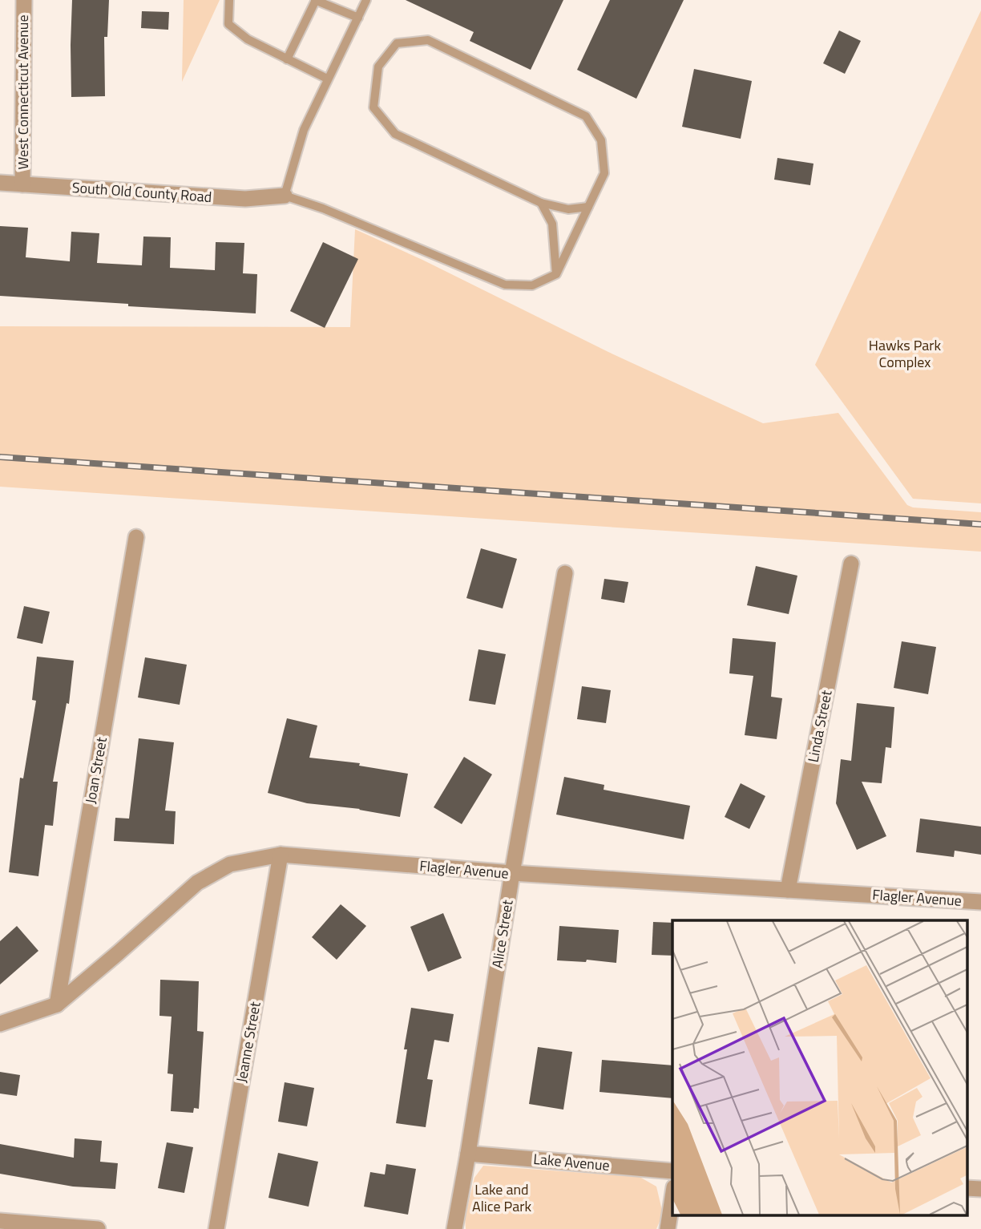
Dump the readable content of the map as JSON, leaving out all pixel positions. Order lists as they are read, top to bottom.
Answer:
{
  "streets": {
    "street": [
      "West Connecticut Avenue",
      "South Old County Road",
      "Linda Street",
      "Joan Street",
      "Flagler Avenue",
      "Alice Street",
      "Jeanne Street",
      "Lake Avenue"
    ]
  },
  "crossings": [
    ["West Connecticut Avenue", "South Old County Road"],
    ["Linda Street", "Flagler Avenue"],
    ["Joan Street", "Flagler Avenue"],
    ["Flagler Avenue", "Alice Street"],
    ["Flagler Avenue", "Jeanne Street"],
    ["Alice Street", "Lake Avenue"]
  ],
  "parks": ["Hawks Park Complex", "Lake and Alice Park"]
}
